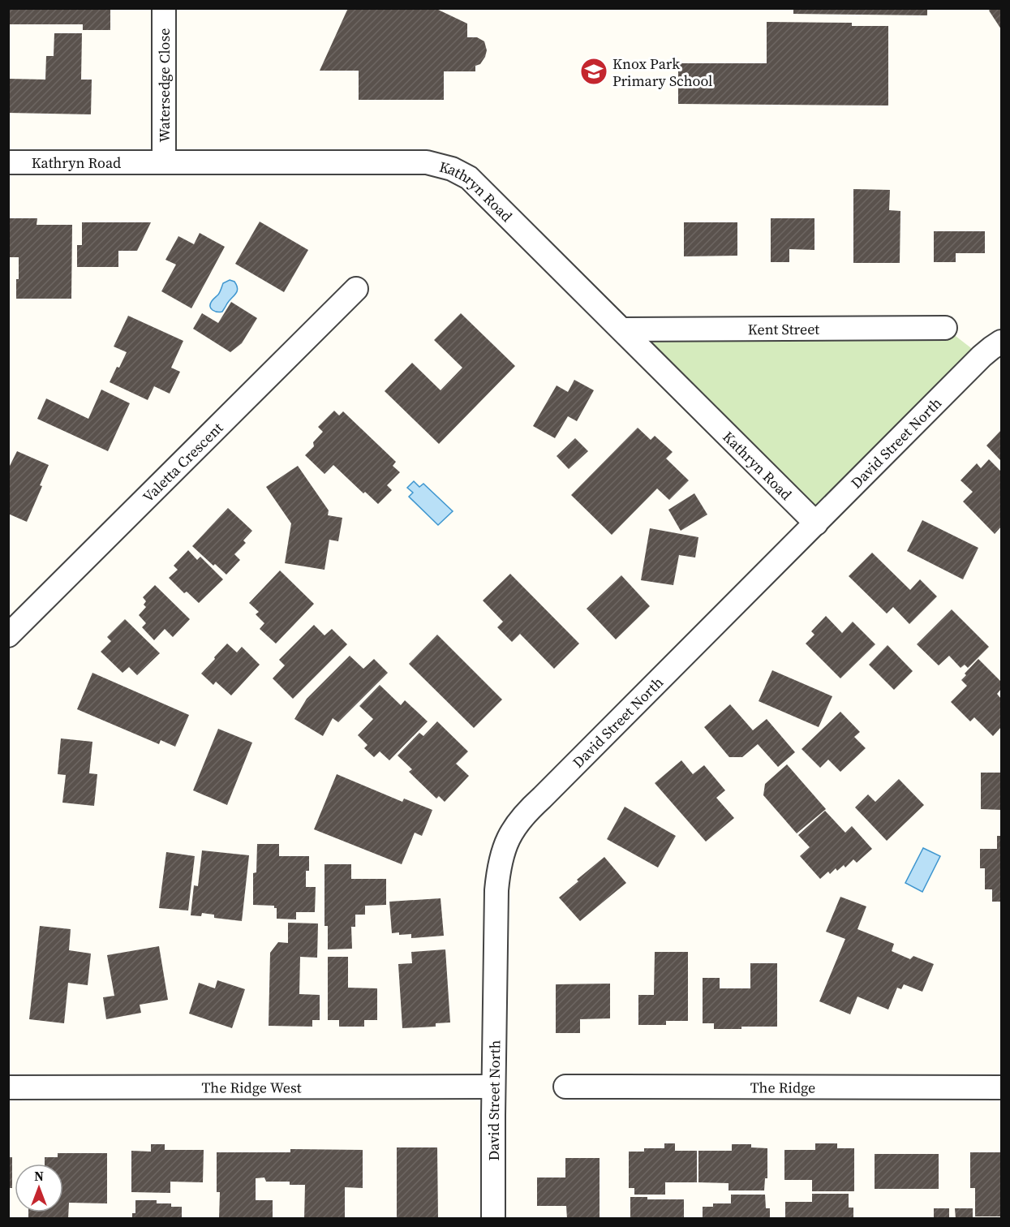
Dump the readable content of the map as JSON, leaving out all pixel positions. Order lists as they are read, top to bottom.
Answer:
{
  "streets": {
    "street": [
      "Watersedge Close",
      "Kathryn Road",
      "Kent Street",
      "David Street North",
      "Valetta Crescent",
      "The Ridge West",
      "The Ridge"
    ]
  },
  "crossings": [
    ["Watersedge Close", "Kathryn Road"],
    ["Kathryn Road", "Kent Street"],
    ["Kathryn Road", "David Street North"],
    ["David Street North", "The Ridge West"]
  ],
  "places": {
    "school or university": ["Knox Park Primary School"]
  },
  "north": "top"
}
